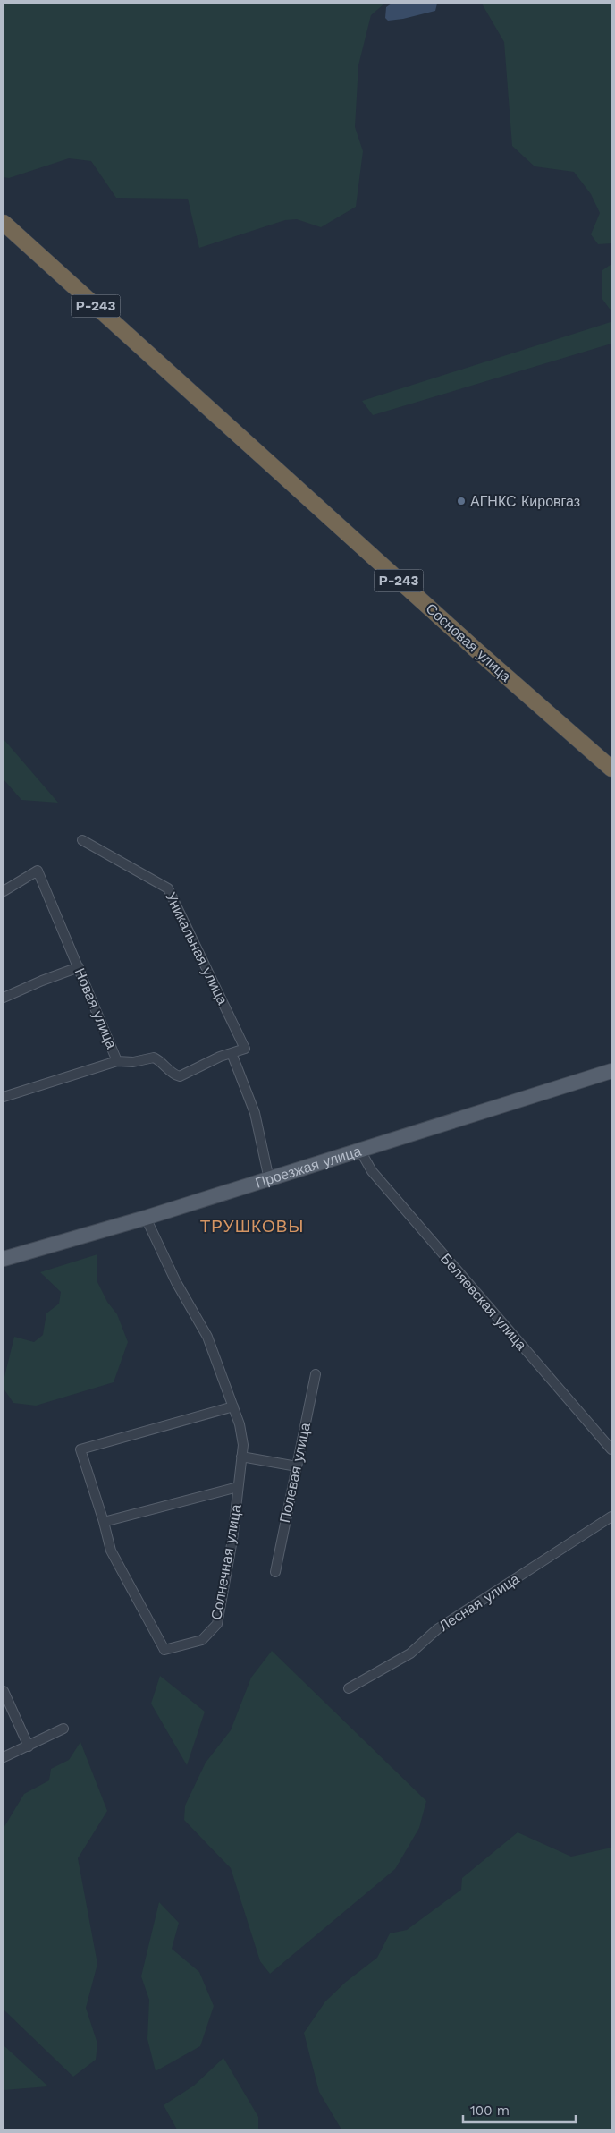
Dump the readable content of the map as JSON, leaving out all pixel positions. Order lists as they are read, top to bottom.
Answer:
{
  "streets": {
    "highway": ["Р-243", "Сосновая улица"],
    "main road": ["Проезжая улица"],
    "street": [
      "Уникальная улица",
      "Новая улица",
      "Беляевская улица",
      "Полевая улица",
      "Солнечная улица",
      "Лесная улица"
    ]
  },
  "crossings": [
    ["Проезжая улица", "Беляевская улица"],
    ["Проезжая улица", "Солнечная улица"]
  ],
  "districts": ["ТРУШКОВЫ"],
  "places": ["АГНКС Кировгаз"],
  "scale_bar": "100 m"
}
